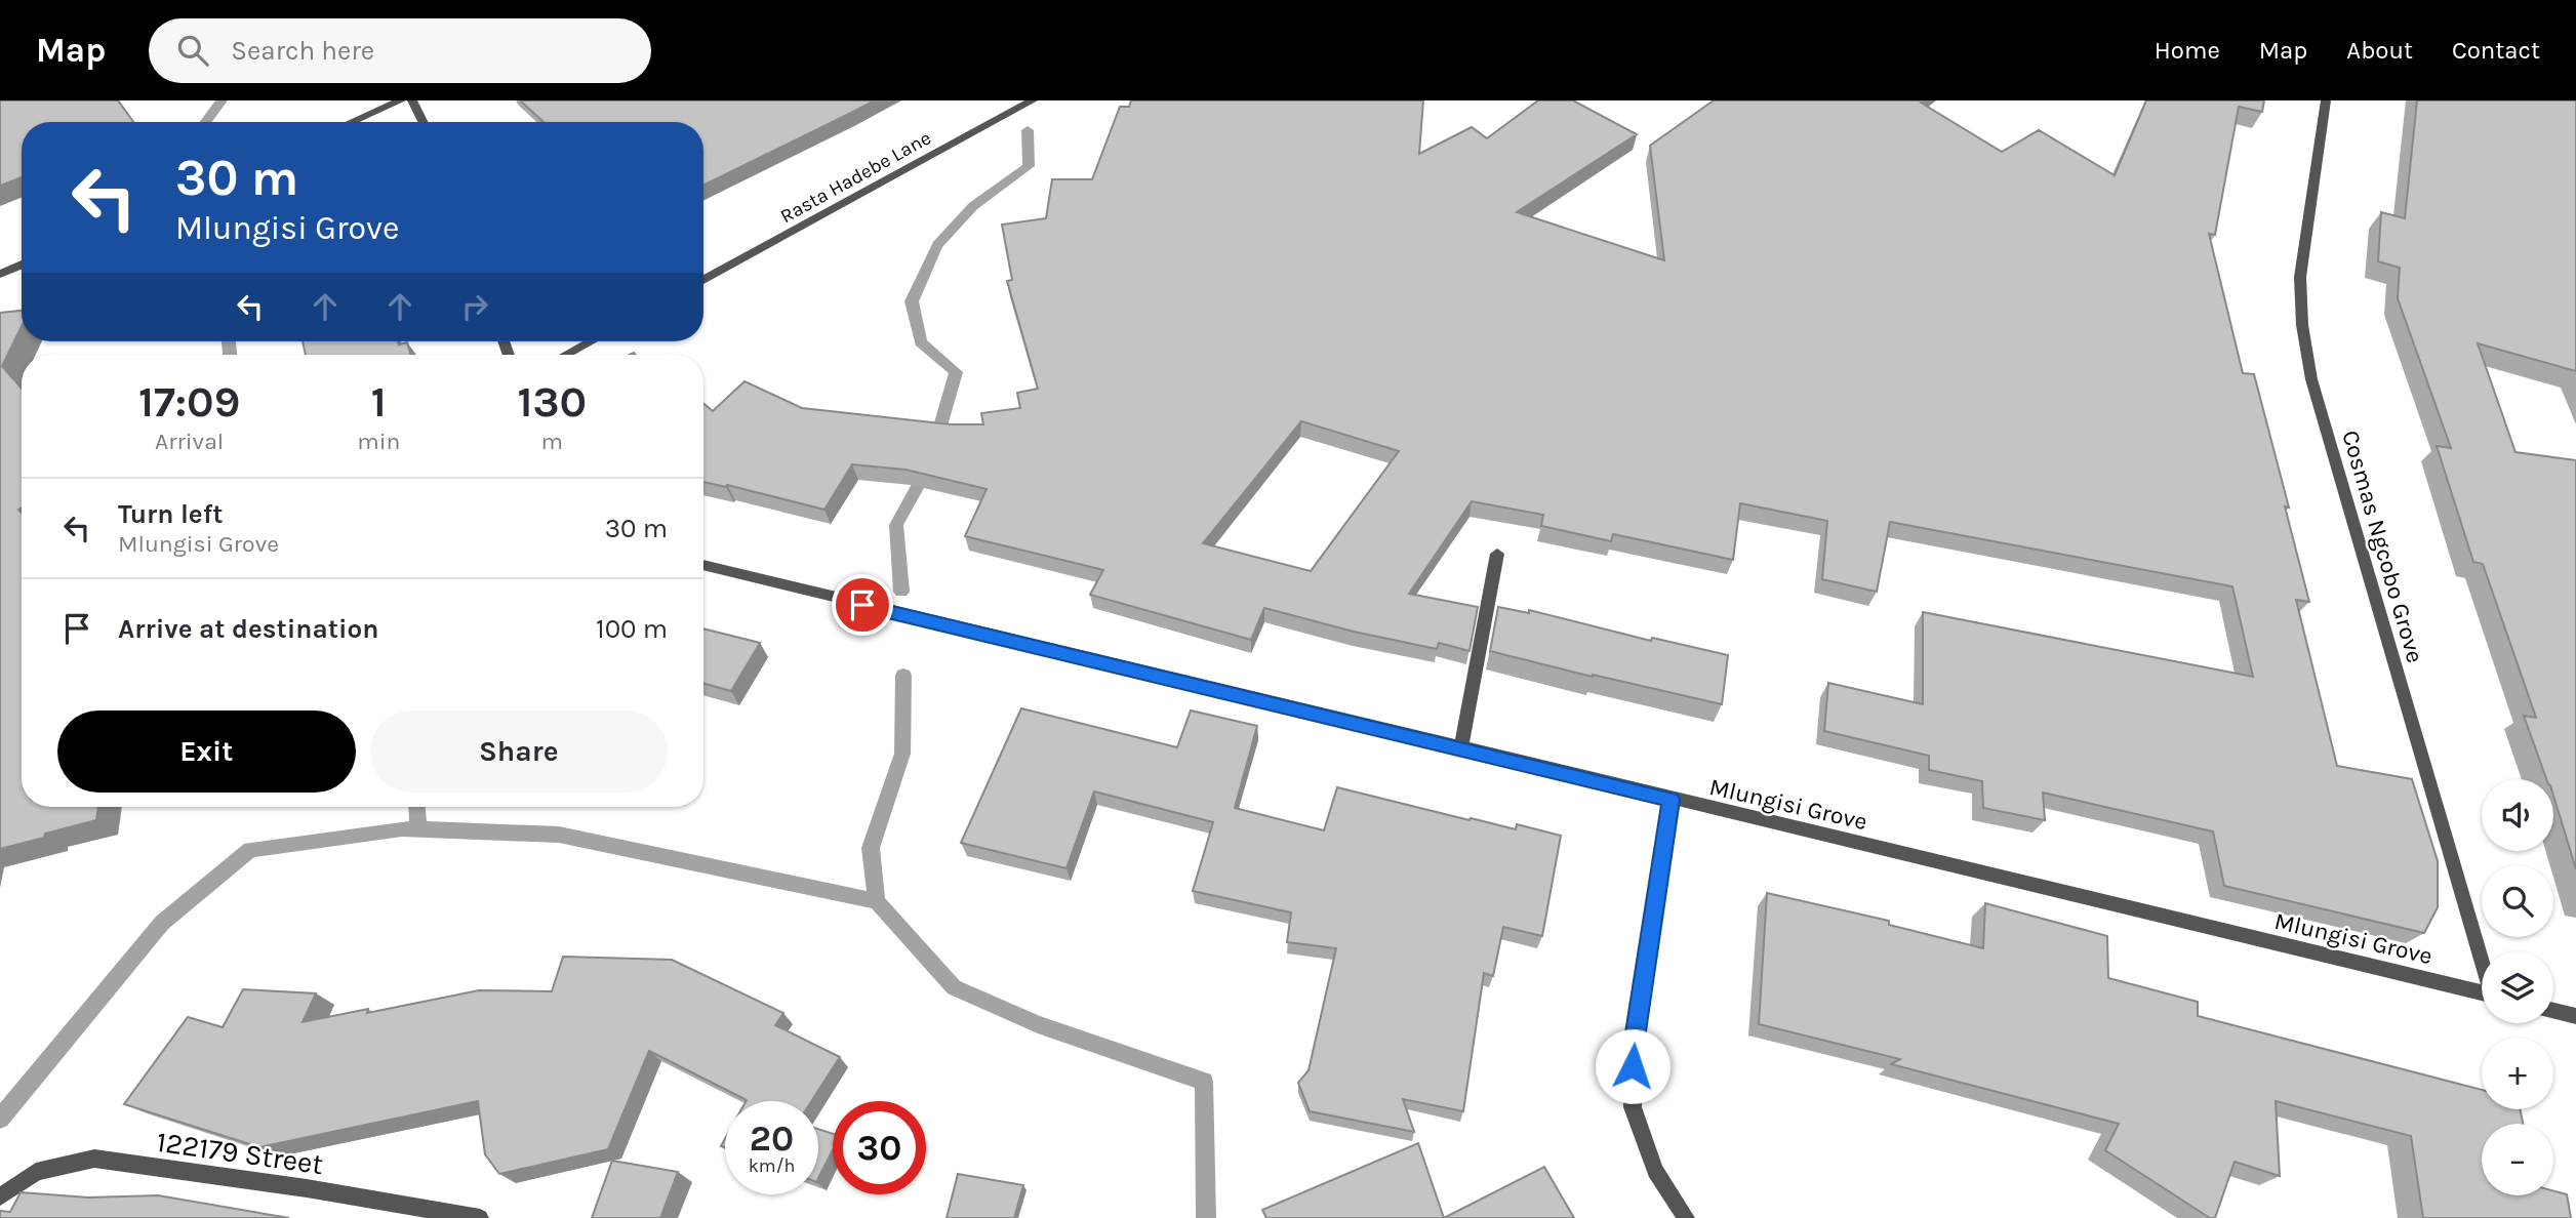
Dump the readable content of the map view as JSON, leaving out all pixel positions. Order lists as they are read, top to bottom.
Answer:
{
  "streets": {
    "street": [
      "Rasta Hadebe Lane",
      "Cosmas Ngcobo Grove",
      "Mlungisi Grove",
      "122179 Street"
    ]
  },
  "page": {
    "header": "Map",
    "search": "Search here",
    "nav": [
      "Home",
      "Map",
      "About",
      "Contact"
    ],
    "turn": ["30 m", "Mlungisi Grove"],
    "eta": [
      "17:09",
      "Arrival",
      "1",
      "min",
      "130",
      "m"
    ],
    "list": [
      {
        "name": "Turn left",
        "note": "Mlungisi Grove",
        "value": "30 m"
      },
      {
        "name": "Arrive at destination",
        "value": "100 m"
      }
    ],
    "buttons": ["Exit", "Share"],
    "map_buttons": ["+", "−"],
    "speed": "20 km/h",
    "limit": "30"
  }
}
